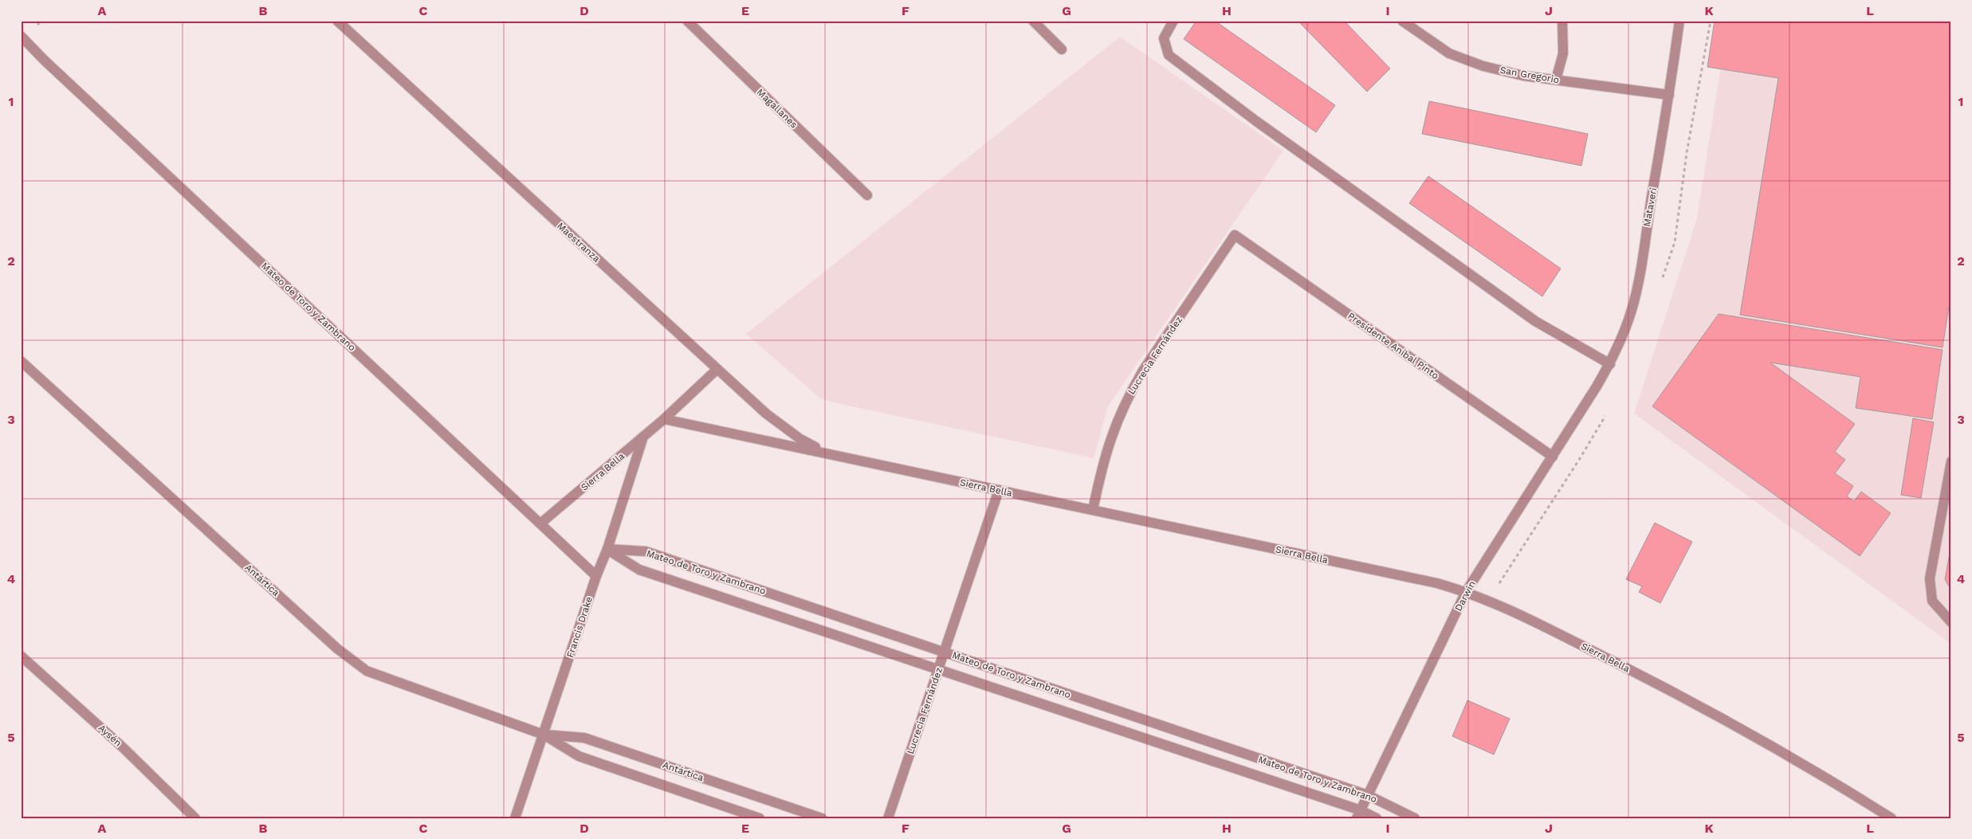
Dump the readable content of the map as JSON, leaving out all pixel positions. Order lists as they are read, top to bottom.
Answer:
{
  "streets": {
    "street": [
      "San Gregorio",
      "Magallanes",
      "Mataveri",
      "Maestranza",
      "Mateo de Toro y Zambrano",
      "Presidente Aníbal Pinto",
      "Lucrecia Fernández",
      "Sierra Bella",
      "Antártica",
      "Darwin",
      "Francis Drake",
      "Aysén"
    ]
  },
  "crossings": [
    ["San Gregorio", "Mataveri"],
    ["Mataveri", "Darwin"],
    ["Maestranza", "Sierra Bella"],
    ["Mateo de Toro y Zambrano", "Lucrecia Fernández"],
    ["Mateo de Toro y Zambrano", "Sierra Bella"],
    ["Mateo de Toro y Zambrano", "Darwin"],
    ["Mateo de Toro y Zambrano", "Francis Drake"],
    ["Presidente Aníbal Pinto", "Lucrecia Fernández"],
    ["Presidente Aníbal Pinto", "Darwin"],
    ["Lucrecia Fernández", "Sierra Bella"],
    ["Sierra Bella", "Darwin"],
    ["Sierra Bella", "Francis Drake"],
    ["Antártica", "Francis Drake"]
  ],
  "grid": {
    "columns": [
      "A",
      "B",
      "C",
      "D",
      "E",
      "F",
      "G",
      "H",
      "I",
      "J",
      "K",
      "L"
    ],
    "rows": [
      "1",
      "2",
      "3",
      "4",
      "5"
    ]
  }
}
